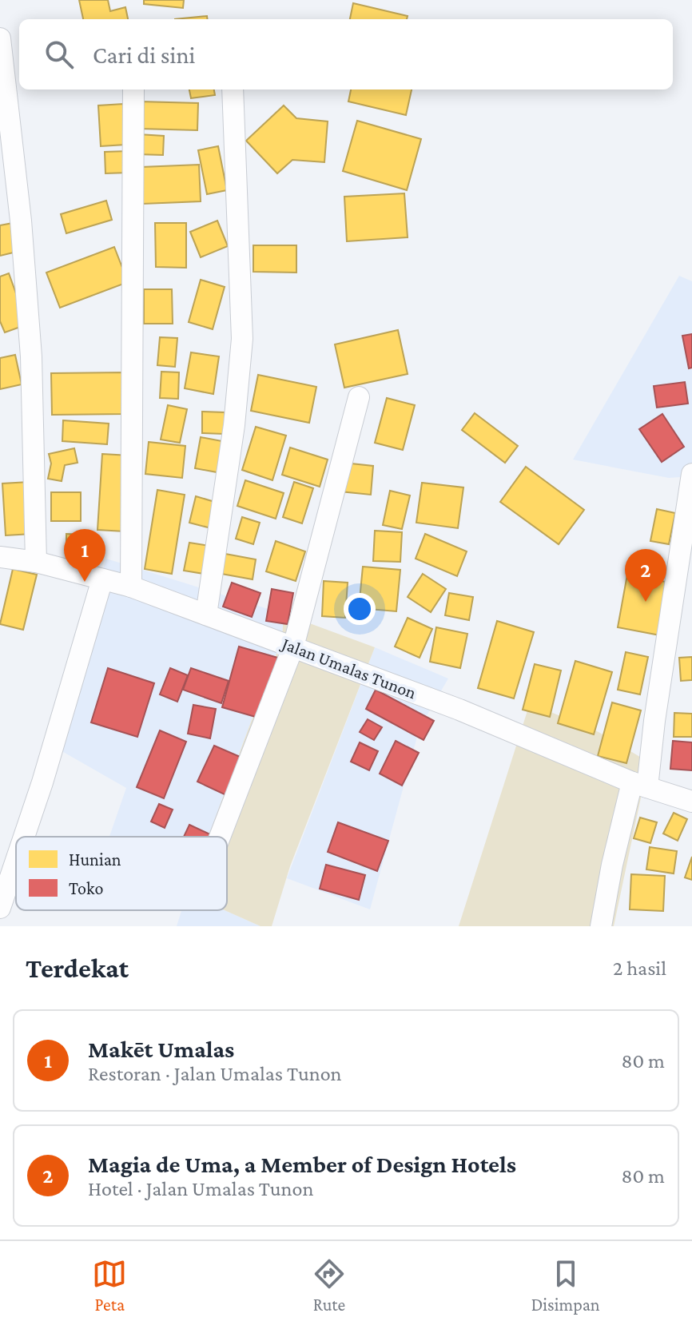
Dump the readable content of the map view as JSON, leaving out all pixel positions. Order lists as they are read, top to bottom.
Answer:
{
  "streets": {
    "street": ["Jalan Umalas Tunon"]
  },
  "legend": ["Hunian", "Toko"],
  "page": {
    "search": "Cari di sini",
    "pins": ["1", "2"],
    "heading": ["Terdekat", "2 hasil"],
    "list": [
      {
        "mark": "1",
        "name": "Makēt Umalas",
        "note": "Restoran · Jalan Umalas Tunon",
        "value": "80 m"
      },
      {
        "mark": "2",
        "name": "Magia de Uma, a Member of Design Hotels",
        "note": "Hotel · Jalan Umalas Tunon",
        "value": "80 m"
      }
    ],
    "nav": ["Peta", "Rute", "Disimpan"]
  }
}
